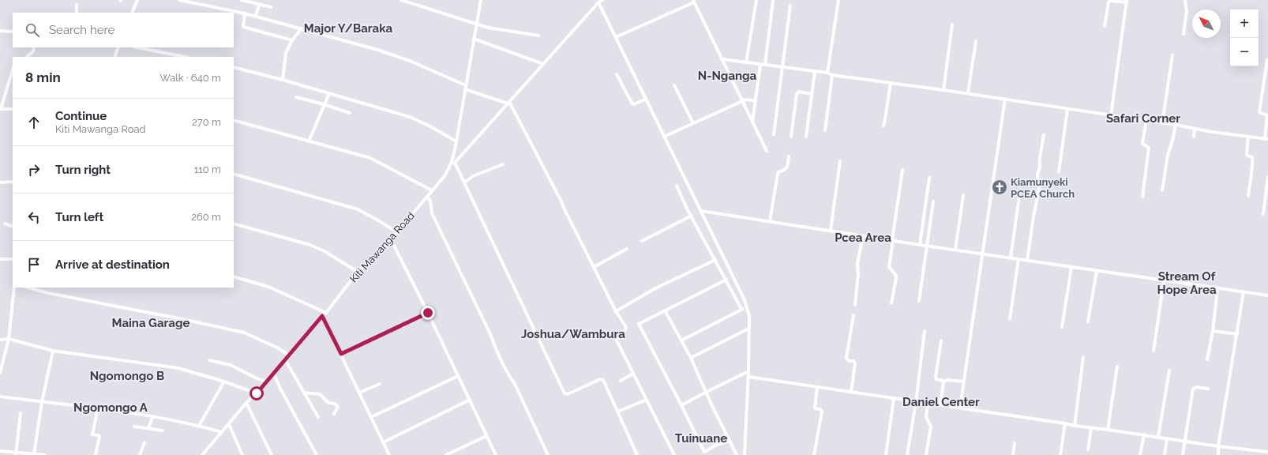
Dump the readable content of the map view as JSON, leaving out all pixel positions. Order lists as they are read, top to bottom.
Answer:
{
  "streets": {
    "street": ["Kiti Mawanga Road"]
  },
  "districts": [
    "Major Y/Baraka",
    "N-Nganga",
    "Safari Corner",
    "Pcea Area",
    "Stream Of Hope Area",
    "Maina Garage",
    "Joshua/Wambura",
    "Ngomongo B",
    "Daniel Center",
    "Ngomongo A",
    "Tuinuane"
  ],
  "places": {
    "church": ["Kiamunyeki PCEA Church"]
  },
  "north": "top left",
  "page": {
    "map_buttons": ["+", "−"],
    "search": "Search here",
    "heading": ["8 min", "Walk · 640 m"],
    "list": [
      ["Continue", "Kiti Mawanga Road", "270 m"],
      ["Turn right", "110 m"],
      ["Turn left", "260 m"],
      "Arrive at destination"
    ]
  }
}
